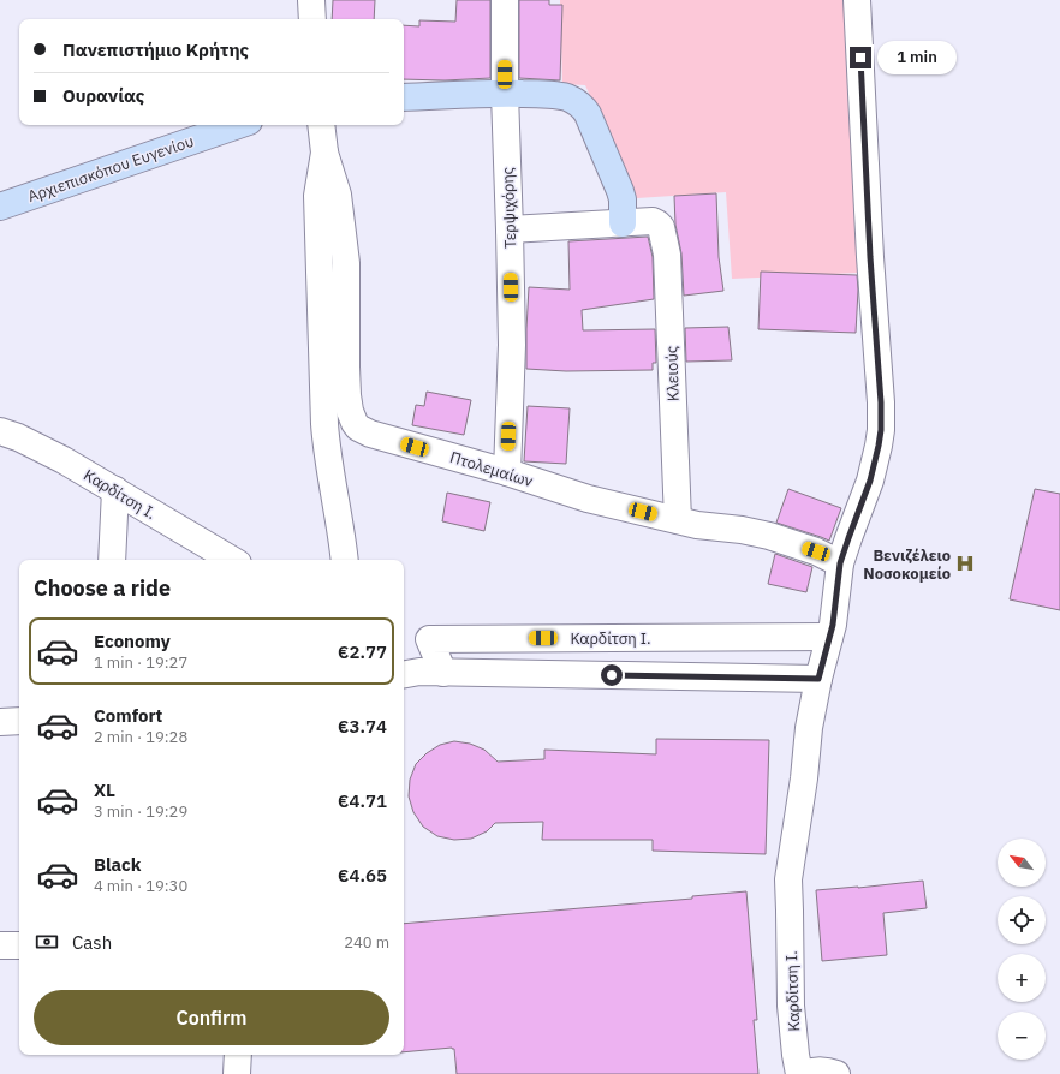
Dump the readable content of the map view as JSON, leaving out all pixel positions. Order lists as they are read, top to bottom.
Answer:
{
  "streets": {
    "street": [
      "Αρχιεπισκόπου Ευγενίου",
      "Τερψιχόρης",
      "Κλειούς",
      "Πτολεμαίων",
      "Καρδίτση Ι."
    ]
  },
  "crossings": [
    ["Τερψιχόρης", "Πτολεμαίων"],
    ["Κλειούς", "Πτολεμαίων"],
    ["Πτολεμαίων", "Καρδίτση Ι."]
  ],
  "places": {
    "hospital": ["Βενιζέλειο Νοσοκομείο"]
  },
  "north": "top left",
  "page": {
    "banner": ["Πανεπιστήμιο Κρήτης", "Ουρανίας"],
    "bubble": "1 min",
    "heading": "Choose a ride",
    "list": [
      {
        "name": "Economy",
        "note": "1 min · 19:27",
        "value": "€2.77"
      },
      {
        "name": "Comfort",
        "note": "2 min · 19:28",
        "value": "€3.74"
      },
      {
        "name": "XL",
        "note": "3 min · 19:29",
        "value": "€4.71"
      },
      {
        "name": "Black",
        "note": "4 min · 19:30",
        "value": "€4.65"
      }
    ],
    "map_buttons": ["+", "−"],
    "pay": ["Cash", "240 m"],
    "buttons": "Confirm"
  }
}
